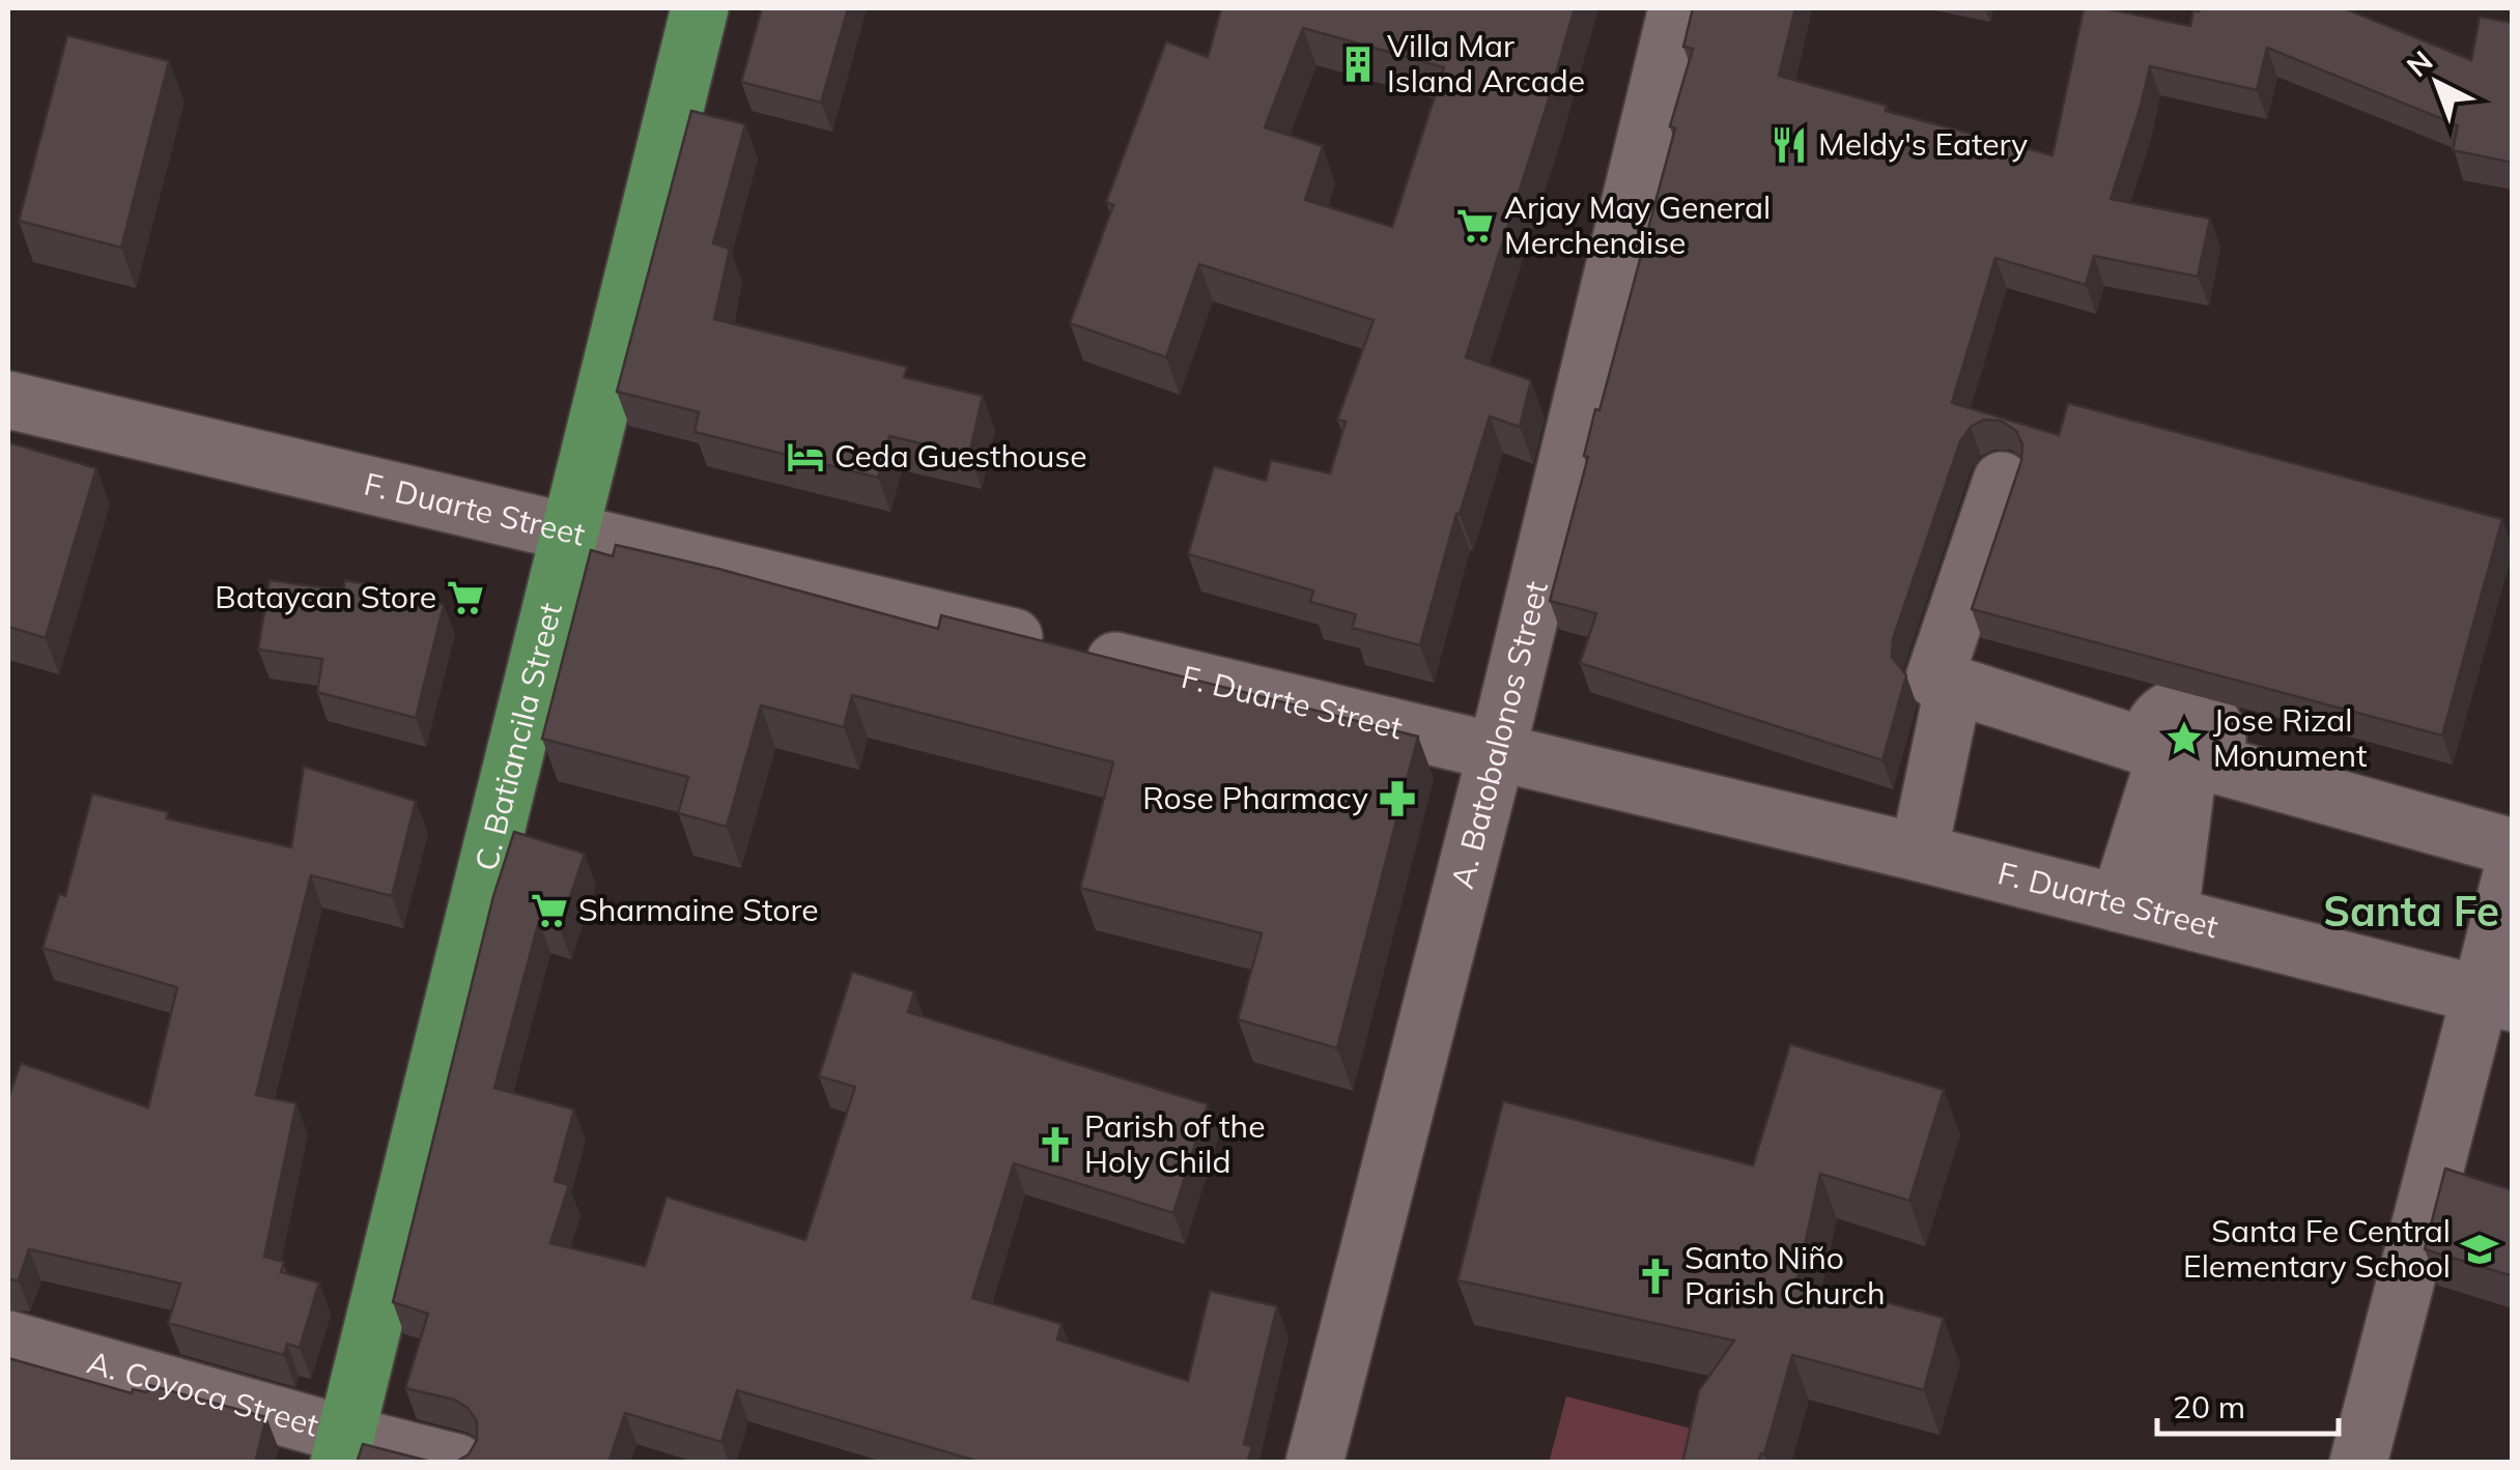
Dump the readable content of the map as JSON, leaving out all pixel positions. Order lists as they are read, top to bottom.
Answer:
{
  "streets": {
    "main road": ["C. Batiancila Street"],
    "street": ["F. Duarte Street", "A. Batobalonos Street", "A. Coyoca Street"]
  },
  "crossings": [
    ["F. Duarte Street", "C. Batiancila Street"],
    ["F. Duarte Street", "A. Batobalonos Street"],
    ["C. Batiancila Street", "A. Coyoca Street"]
  ],
  "districts": ["Santa Fe"],
  "places": {
    "building": ["Villa Mar Island Arcade"],
    "restaurant": ["Meldy's Eatery"],
    "supermarket": ["Arjay May General Merchendise", "Bataycan Store", "Sharmaine Store"],
    "hotel": ["Ceda Guesthouse"],
    "place": ["Jose Rizal Monument"],
    "pharmacy": ["Rose Pharmacy"],
    "church": ["Parish of the Holy Child", "Santo Niño Parish Church"],
    "school or university": ["Santa Fe Central Elementary School"]
  },
  "scale_bar": "20 m",
  "north": "top left"
}
